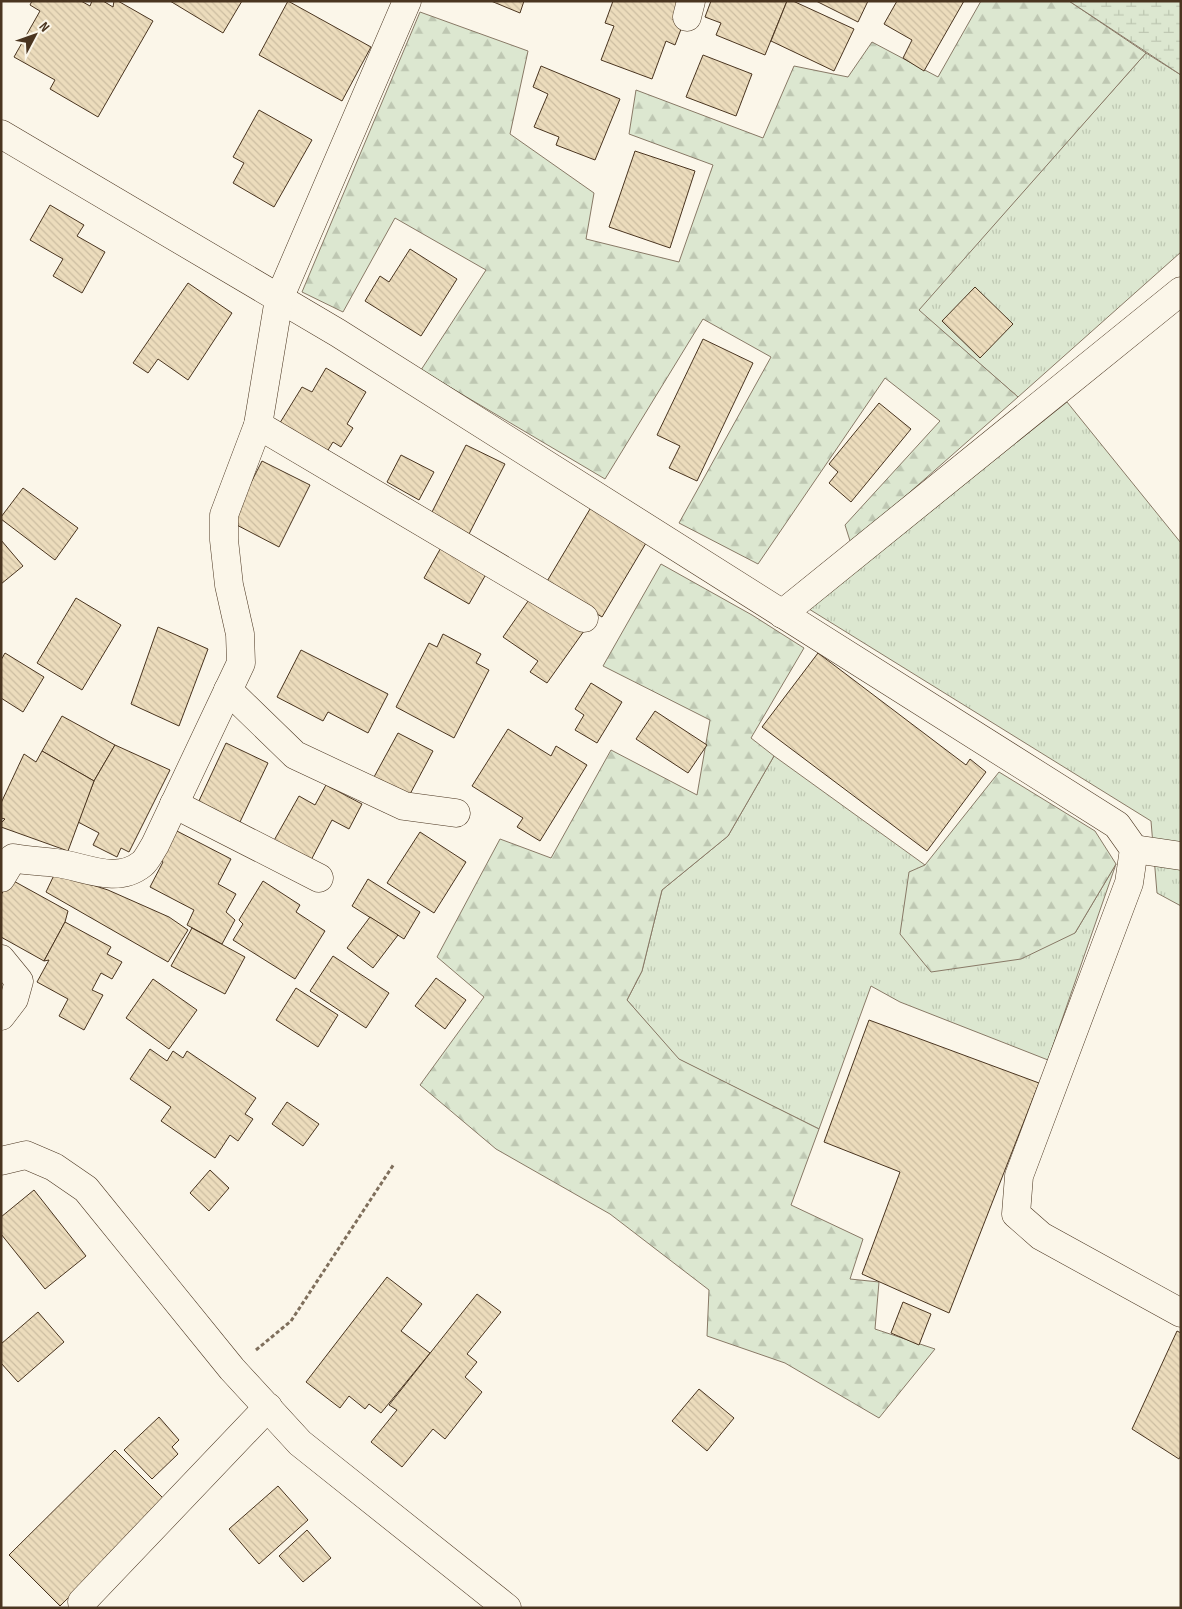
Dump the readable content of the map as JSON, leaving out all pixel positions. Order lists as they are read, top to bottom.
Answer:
{
  "north": "top right"
}
